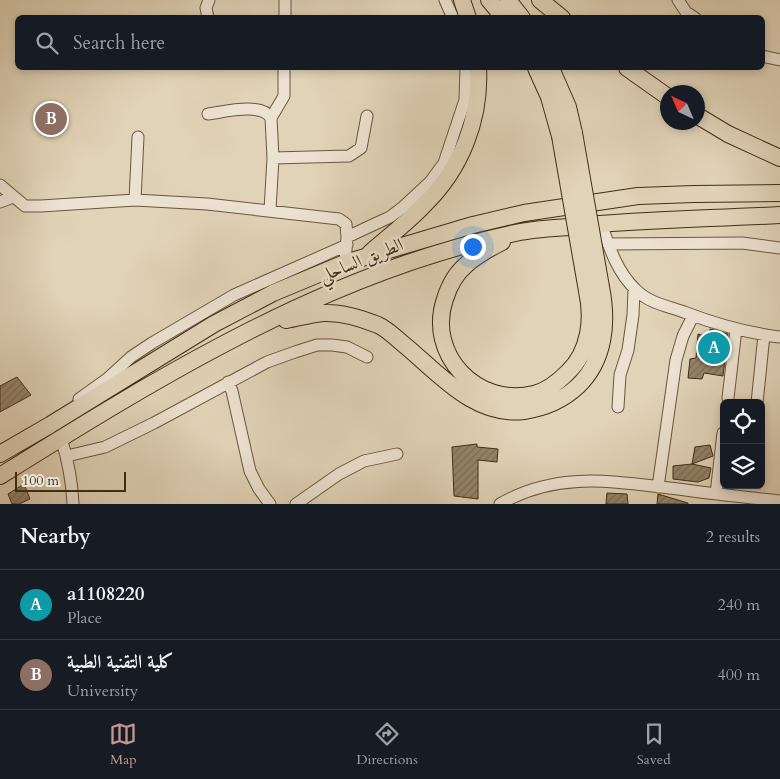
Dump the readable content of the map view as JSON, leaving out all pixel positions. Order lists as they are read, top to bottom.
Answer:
{
  "streets": {
    "highway": ["الطريق الساحلي"]
  },
  "scale_bar": "100 m",
  "north": "top left",
  "page": {
    "search": "Search here",
    "pins": ["B", "A"],
    "scale": "100 m",
    "heading": ["Nearby", "2 results"],
    "list": [
      {
        "mark": "A",
        "name": "a1108220",
        "note": "Place",
        "value": "240 m"
      },
      {
        "mark": "B",
        "name": "كلية التقنية الطبية",
        "note": "University",
        "value": "400 m"
      }
    ],
    "nav": ["Map", "Directions", "Saved"]
  }
}
